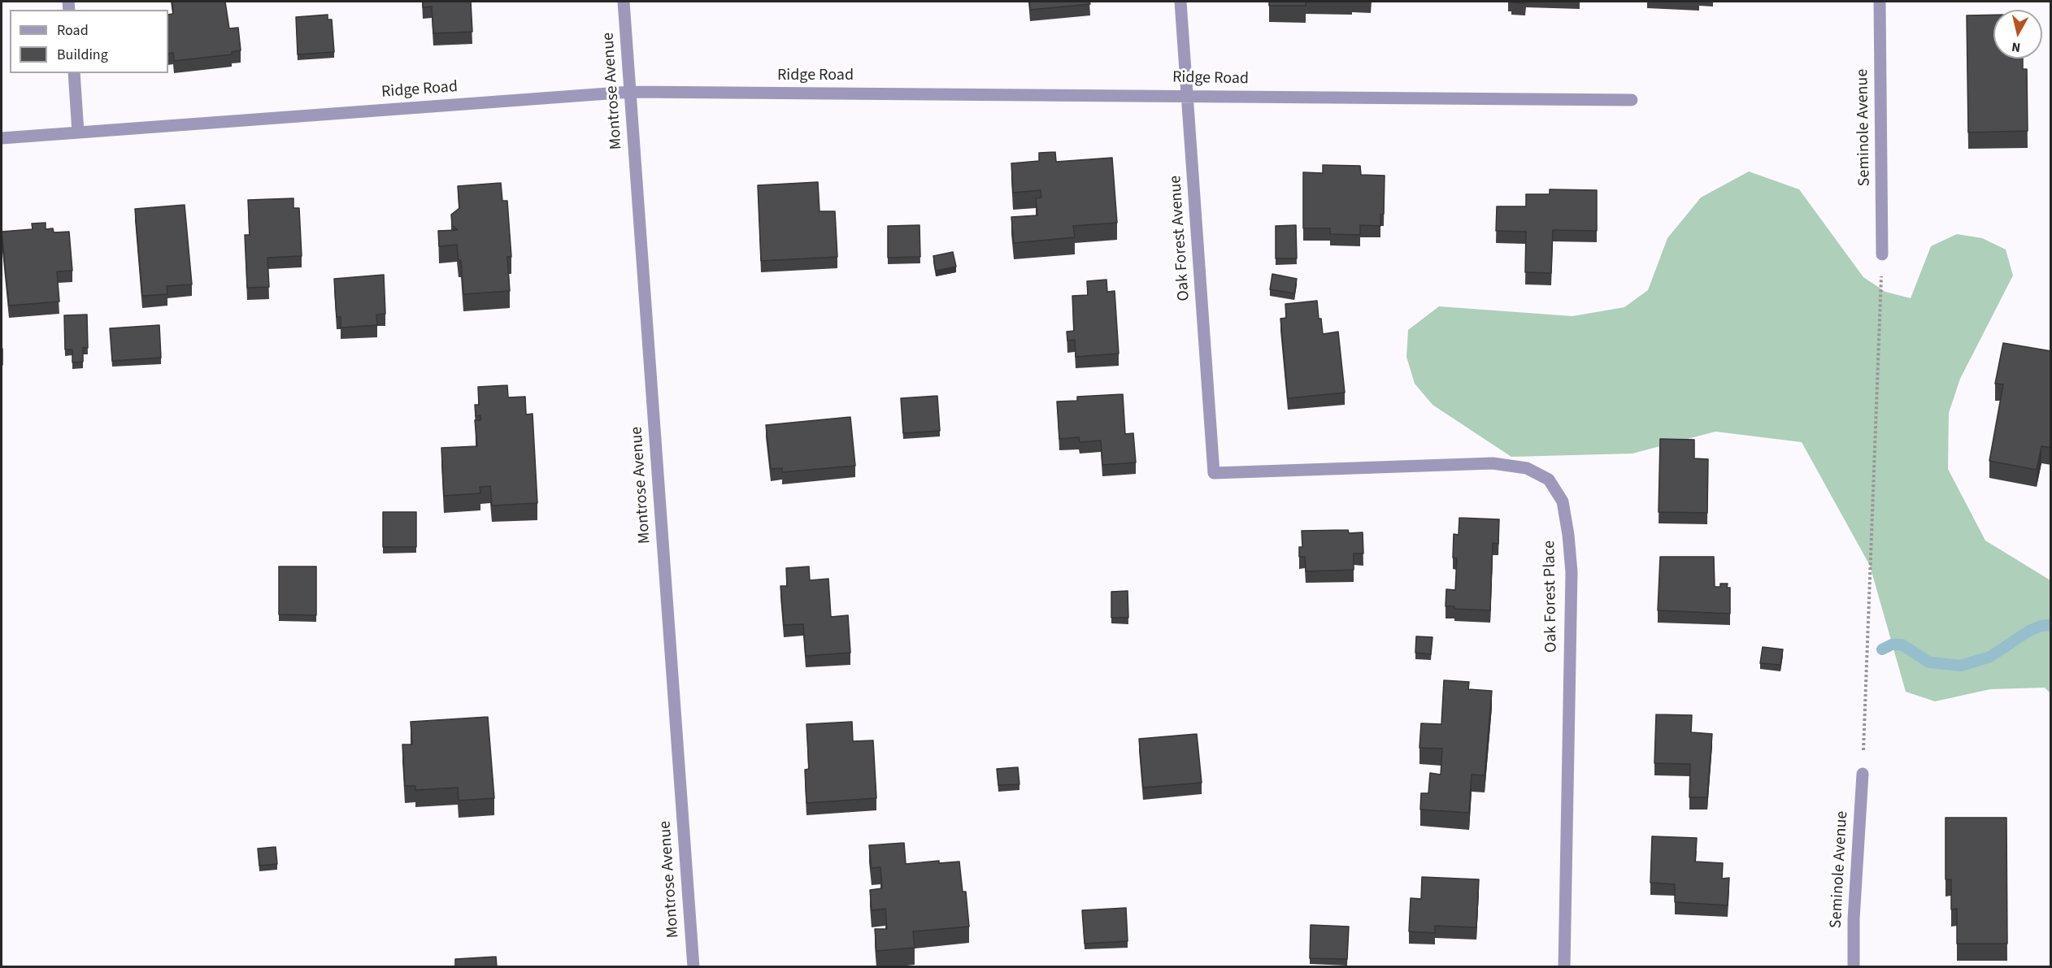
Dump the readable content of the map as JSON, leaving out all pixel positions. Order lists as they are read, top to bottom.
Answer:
{
  "streets": {
    "street": [
      "Ridge Road",
      "Montrose Avenue",
      "Seminole Avenue",
      "Oak Forest Avenue",
      "Oak Forest Place"
    ]
  },
  "crossings": [
    ["Ridge Road", "Montrose Avenue"],
    ["Ridge Road", "Oak Forest Avenue"],
    ["Oak Forest Avenue", "Oak Forest Place"]
  ],
  "legend": ["Road", "Building"],
  "north": "bottom"
}
